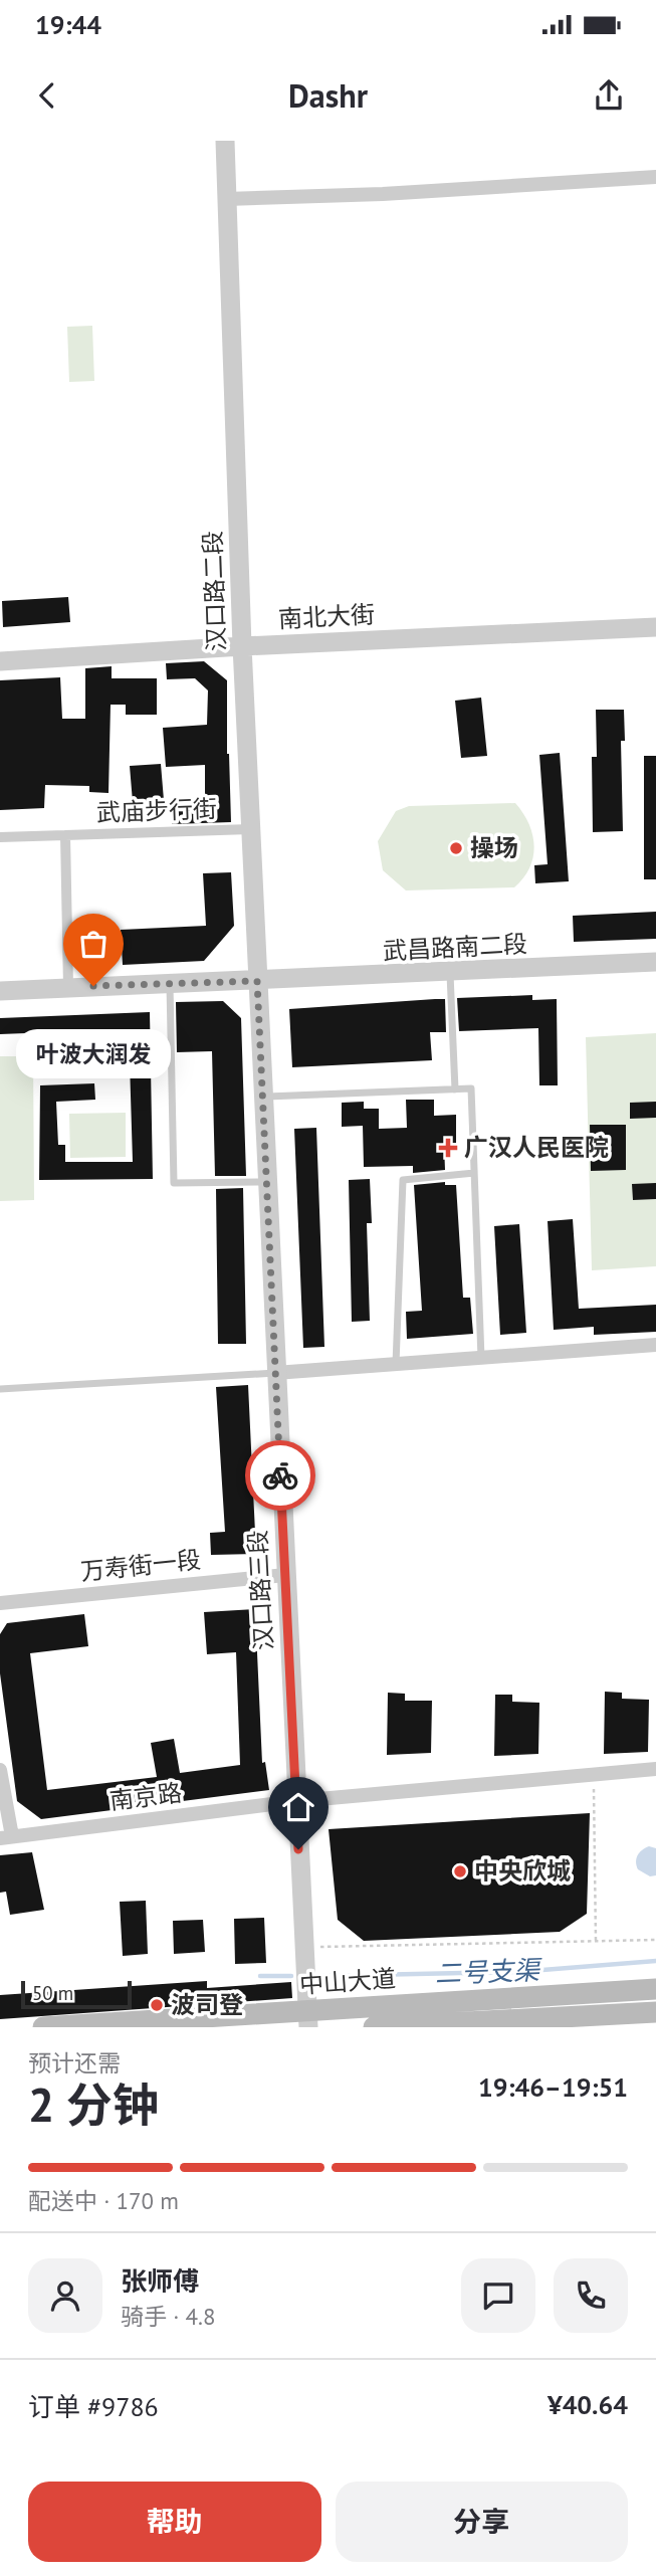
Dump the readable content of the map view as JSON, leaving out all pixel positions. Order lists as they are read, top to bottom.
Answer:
{
  "streets": {
    "main road": ["中山大道"],
    "street": [
      "汉口路二段",
      "南北大街",
      "武庙步行街",
      "武昌路南二段",
      "万寿街一段",
      "汉口路三段",
      "南京路"
    ]
  },
  "crossings": [
    ["汉口路二段", "南北大街"],
    ["汉口路二段", "武庙步行街"],
    ["汉口路二段", "武昌路南二段"],
    ["汉口路二段", "汉口路三段"],
    ["武庙步行街", "武昌路南二段"],
    ["武昌路南二段", "汉口路三段"],
    ["万寿街一段", "汉口路三段"],
    ["汉口路三段", "南京路"],
    ["汉口路三段", "中山大道"]
  ],
  "water": ["二号支渠"],
  "places": {
    "other": [
      "操场",
      "叶波大润发",
      "中央欣城",
      "波司登"
    ],
    "health": ["广汉人民医院"]
  },
  "scale_bar": "50 m",
  "page": {
    "status": "19:44",
    "header": "Dashr",
    "bubble": "叶波大润发",
    "scale": "50 m",
    "heading": ["2 分钟", "预计还需", "19:46–19:51"],
    "panel": [
      "张师傅",
      "骑手 · 4.8",
      "订单 #9786",
      "¥40.64"
    ],
    "bar": "配送中 · 170 m",
    "buttons": ["帮助", "分享"]
  }
}
